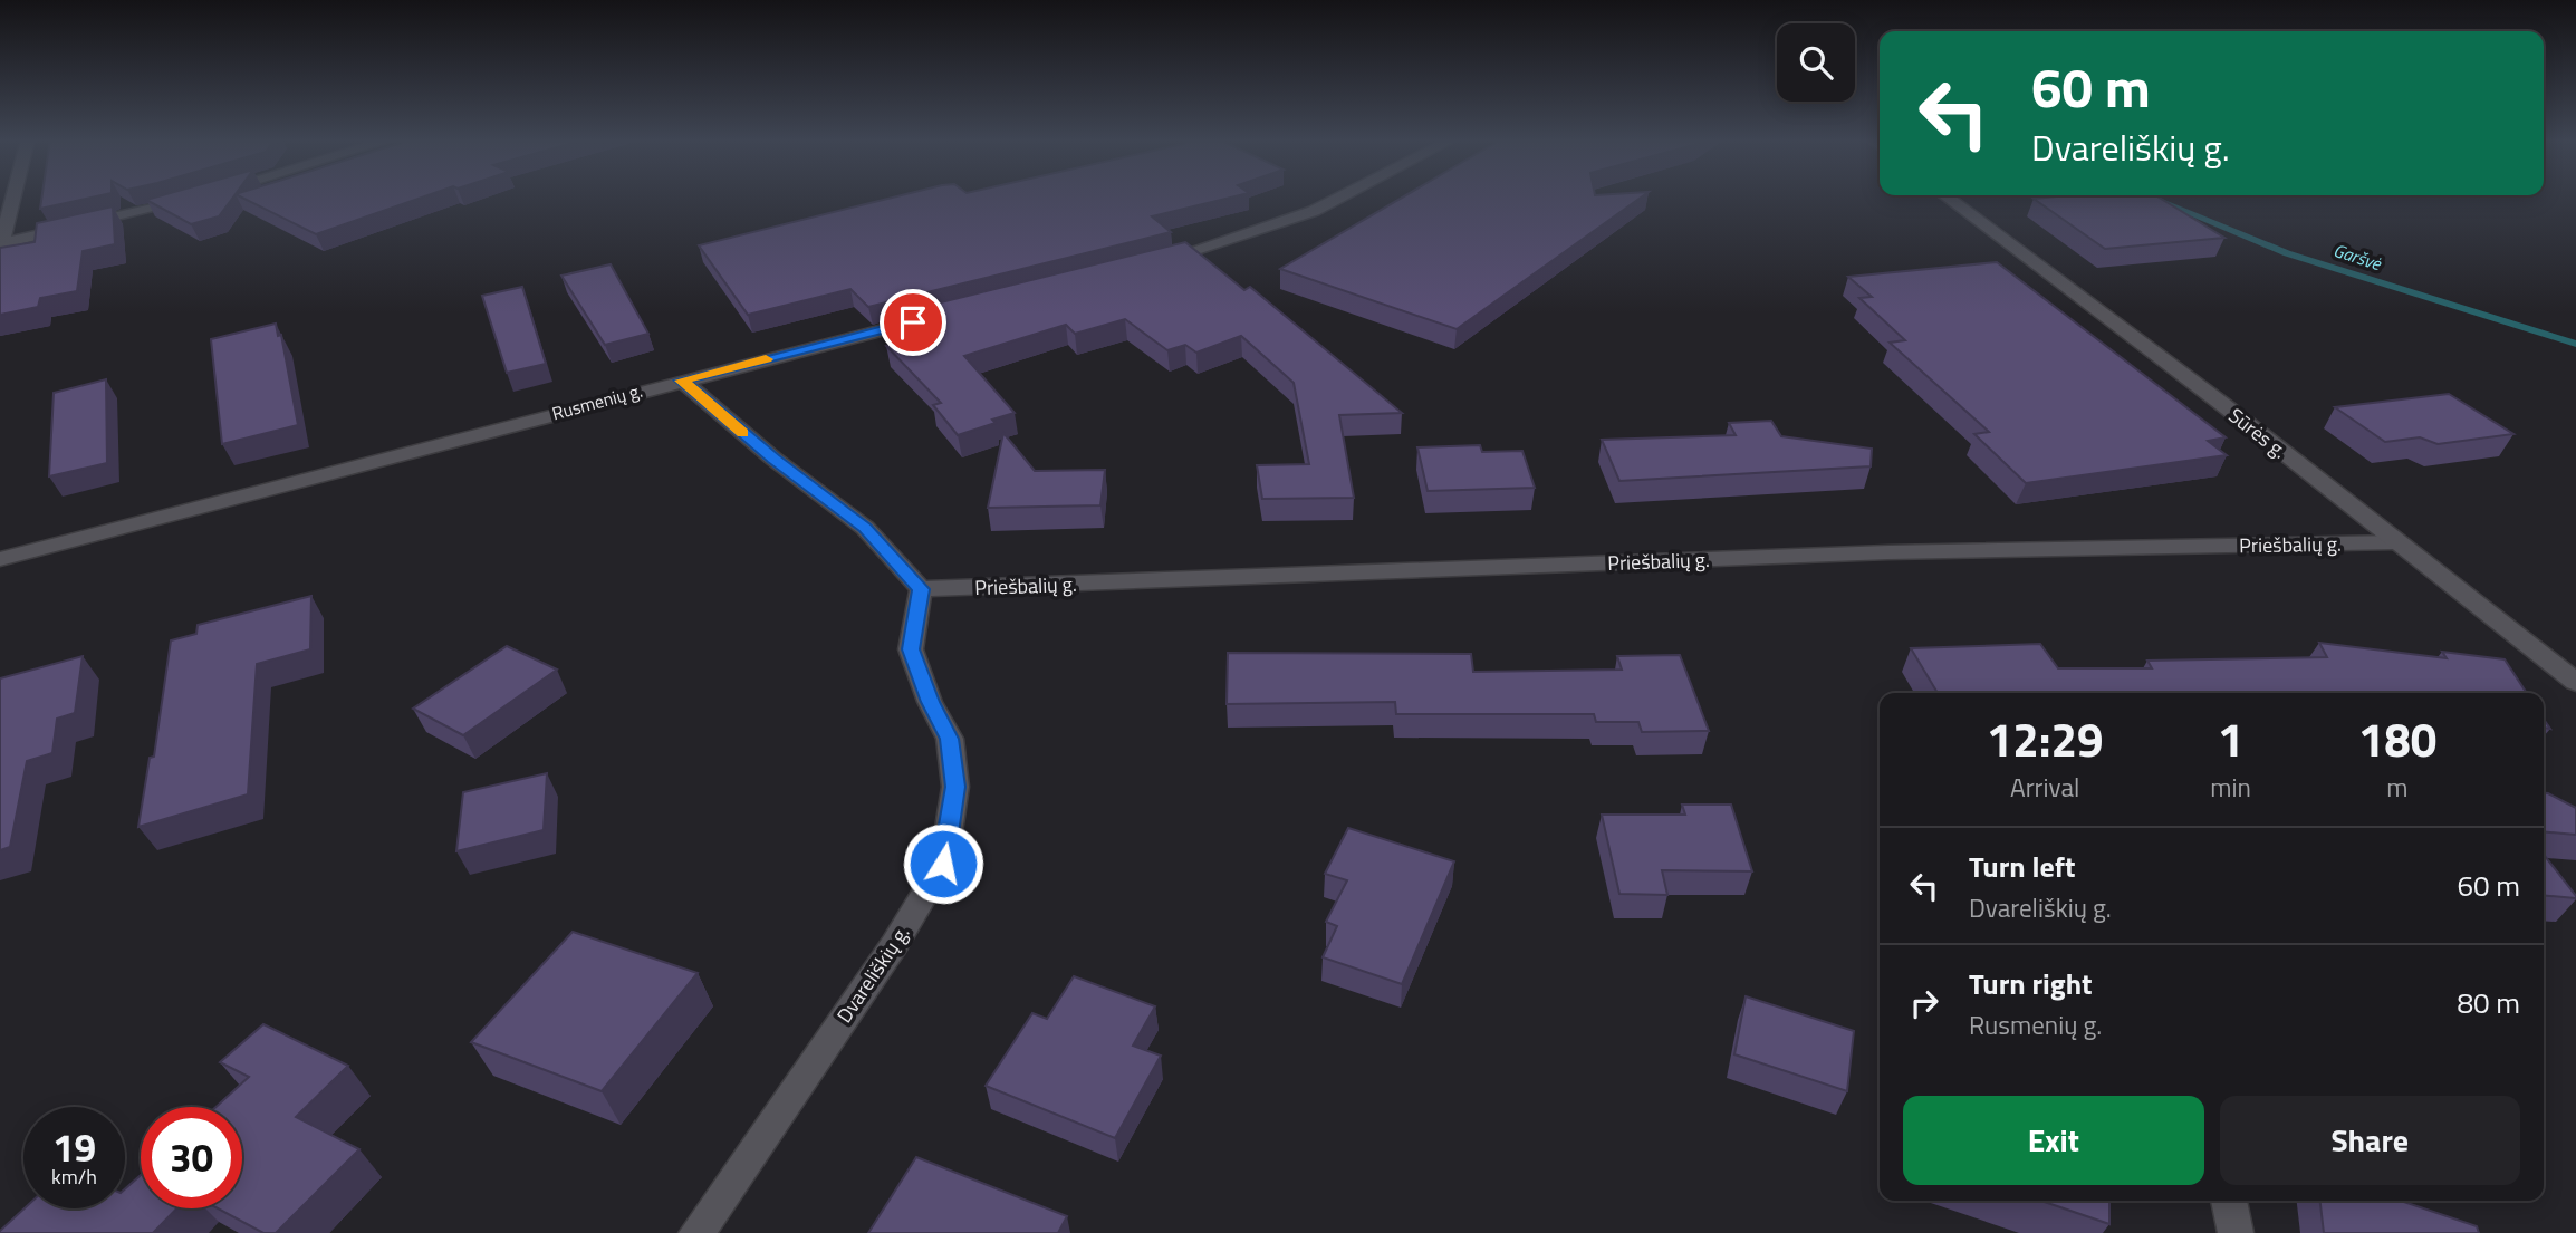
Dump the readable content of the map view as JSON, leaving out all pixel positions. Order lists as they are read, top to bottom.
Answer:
{
  "streets": {
    "street": [
      "Rusmenių g.",
      "Sūrės g.",
      "Priešbalių g.",
      "Dvareliškių g."
    ]
  },
  "crossings": [
    ["Sūrės g.", "Priešbalių g."],
    ["Priešbalių g.", "Dvareliškių g."]
  ],
  "water": ["Garšvė"],
  "page": {
    "turn": ["60 m", "Dvareliškių g."],
    "eta": [
      "12:29",
      "Arrival",
      "1",
      "min",
      "180",
      "m"
    ],
    "list": [
      {
        "name": "Turn left",
        "note": "Dvareliškių g.",
        "value": "60 m"
      },
      {
        "name": "Turn right",
        "note": "Rusmenių g.",
        "value": "80 m"
      }
    ],
    "buttons": ["Exit", "Share"],
    "speed": "19 km/h",
    "limit": "30"
  }
}
